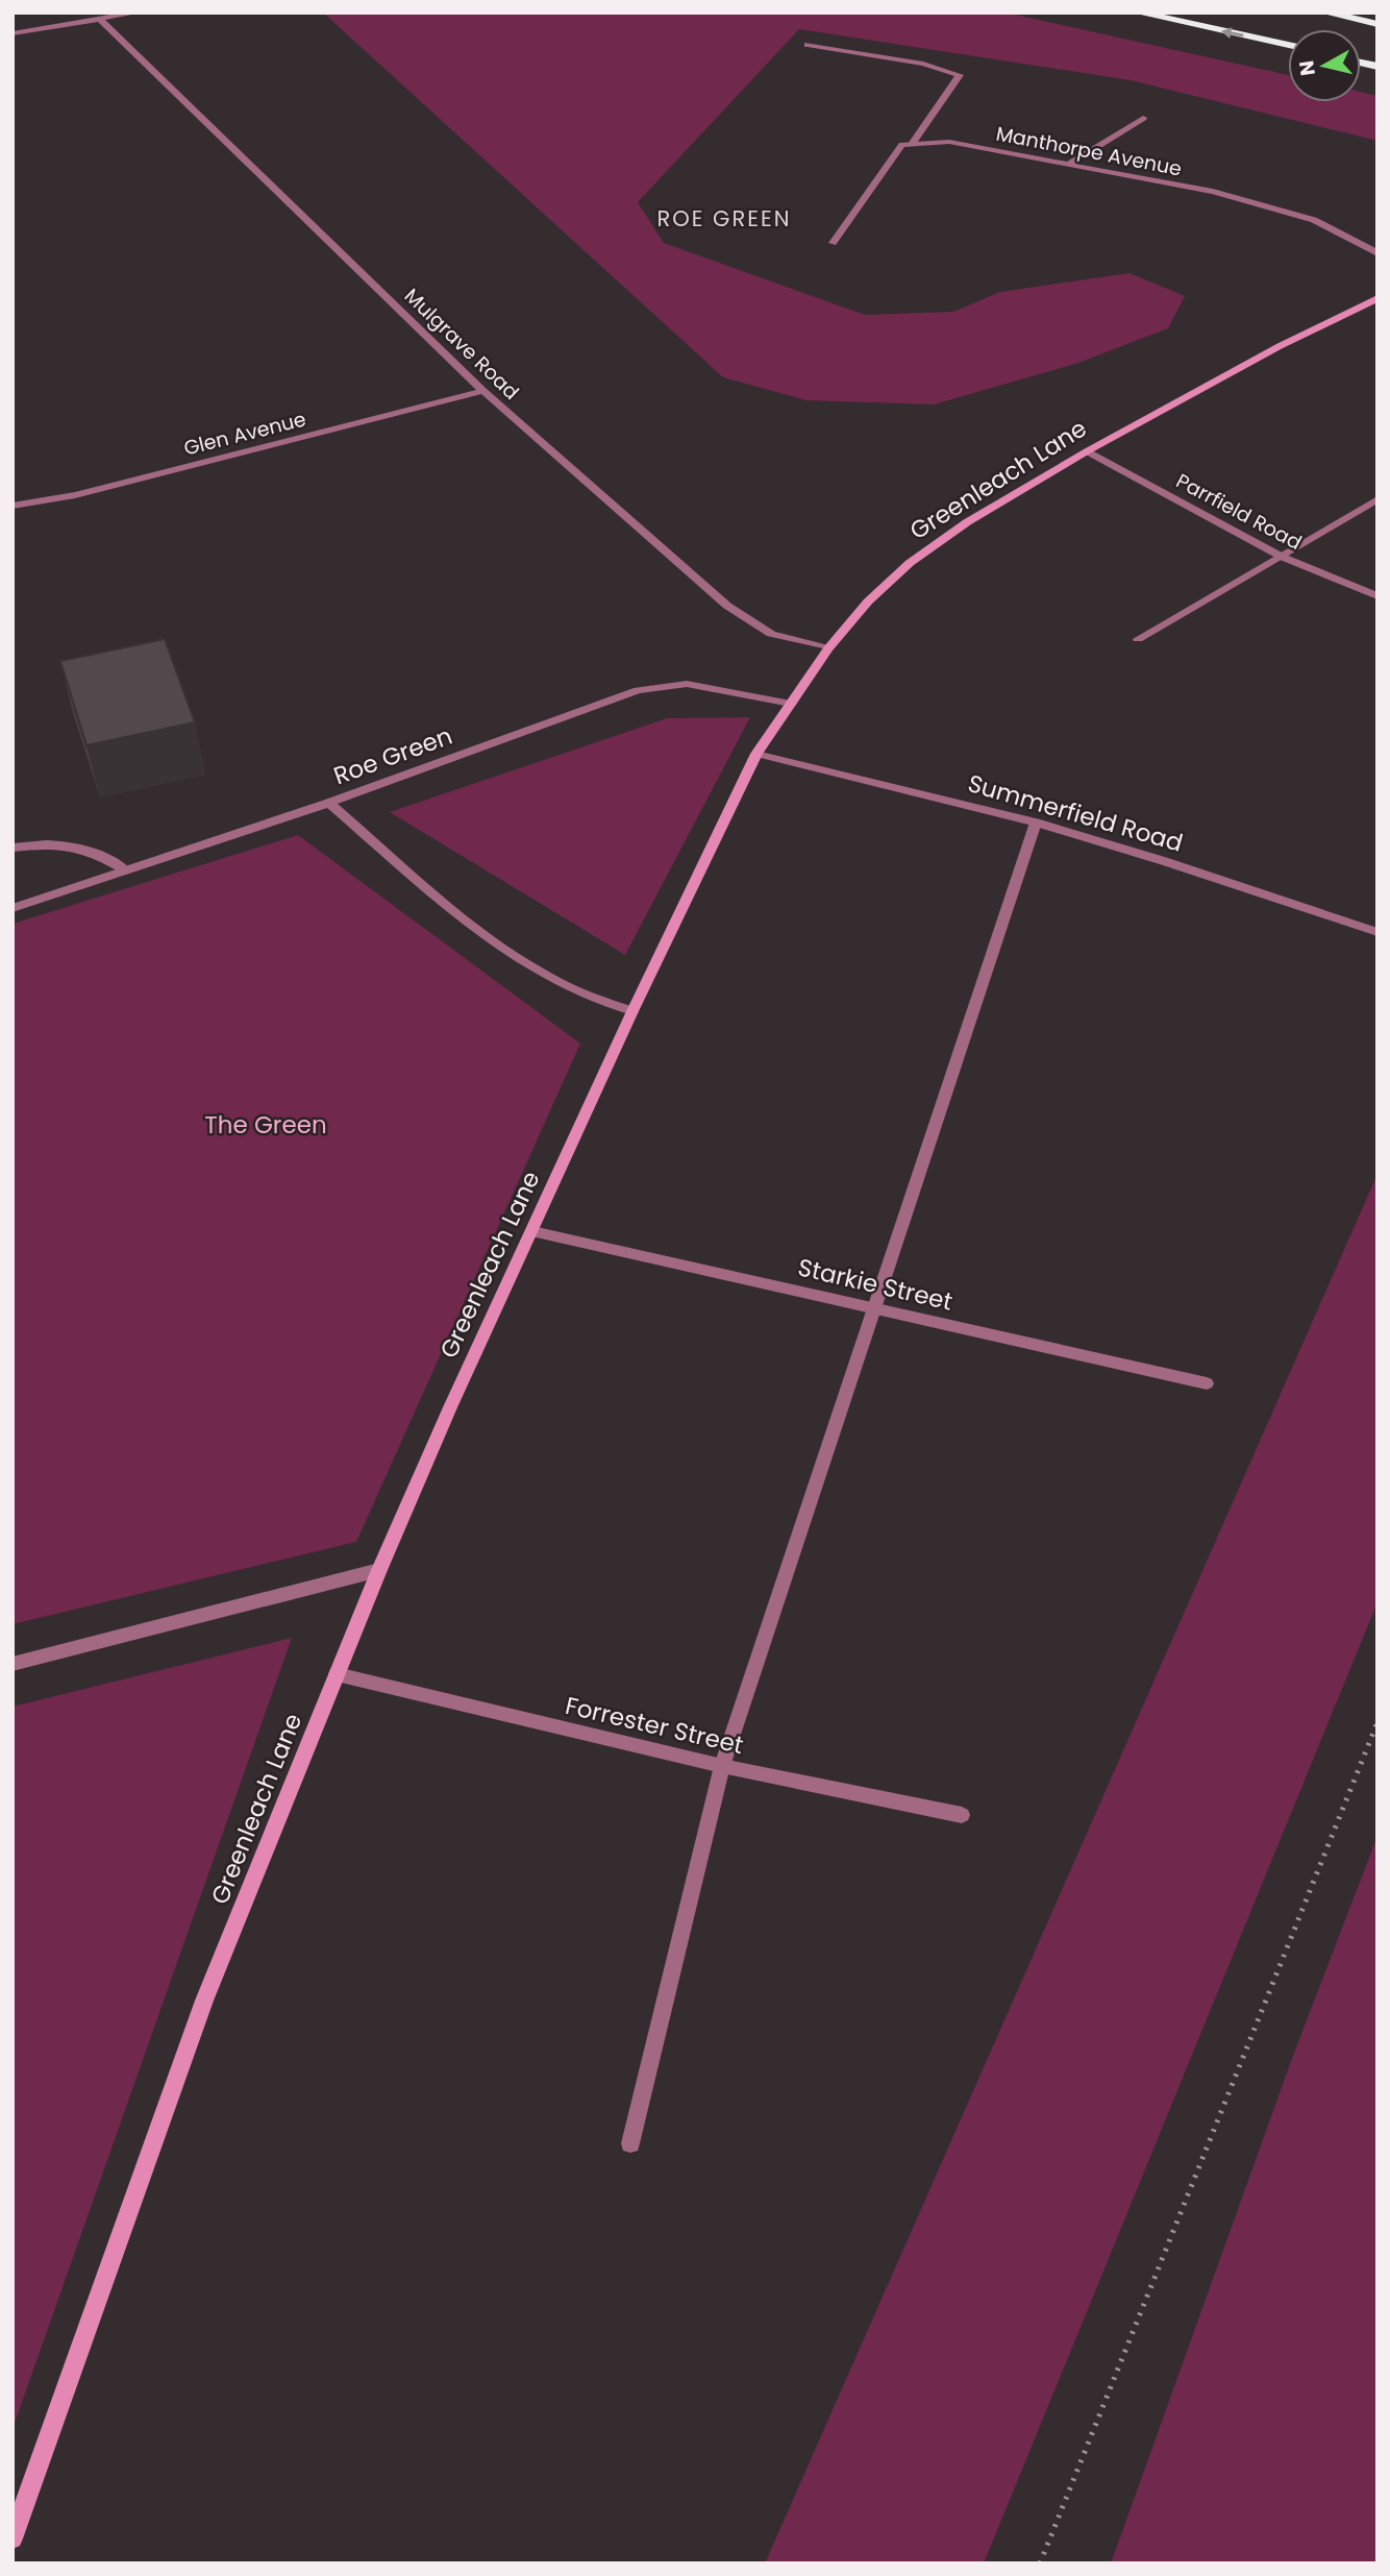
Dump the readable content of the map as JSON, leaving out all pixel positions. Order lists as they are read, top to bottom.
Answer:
{
  "streets": {
    "street": [
      "Manthorpe Avenue",
      "Mulgrave Road",
      "Glen Avenue",
      "Greenleach Lane",
      "Parrfield Road",
      "Roe Green",
      "Summerfield Road",
      "Starkie Street",
      "Forrester Street"
    ]
  },
  "crossings": [
    ["Mulgrave Road", "Glen Avenue"],
    ["Mulgrave Road", "Greenleach Lane"],
    ["Greenleach Lane", "Parrfield Road"],
    ["Greenleach Lane", "Roe Green"],
    ["Greenleach Lane", "Summerfield Road"],
    ["Greenleach Lane", "Starkie Street"],
    ["Greenleach Lane", "Forrester Street"]
  ],
  "districts": ["ROE GREEN"],
  "parks": ["The Green"],
  "north": "left"
}
